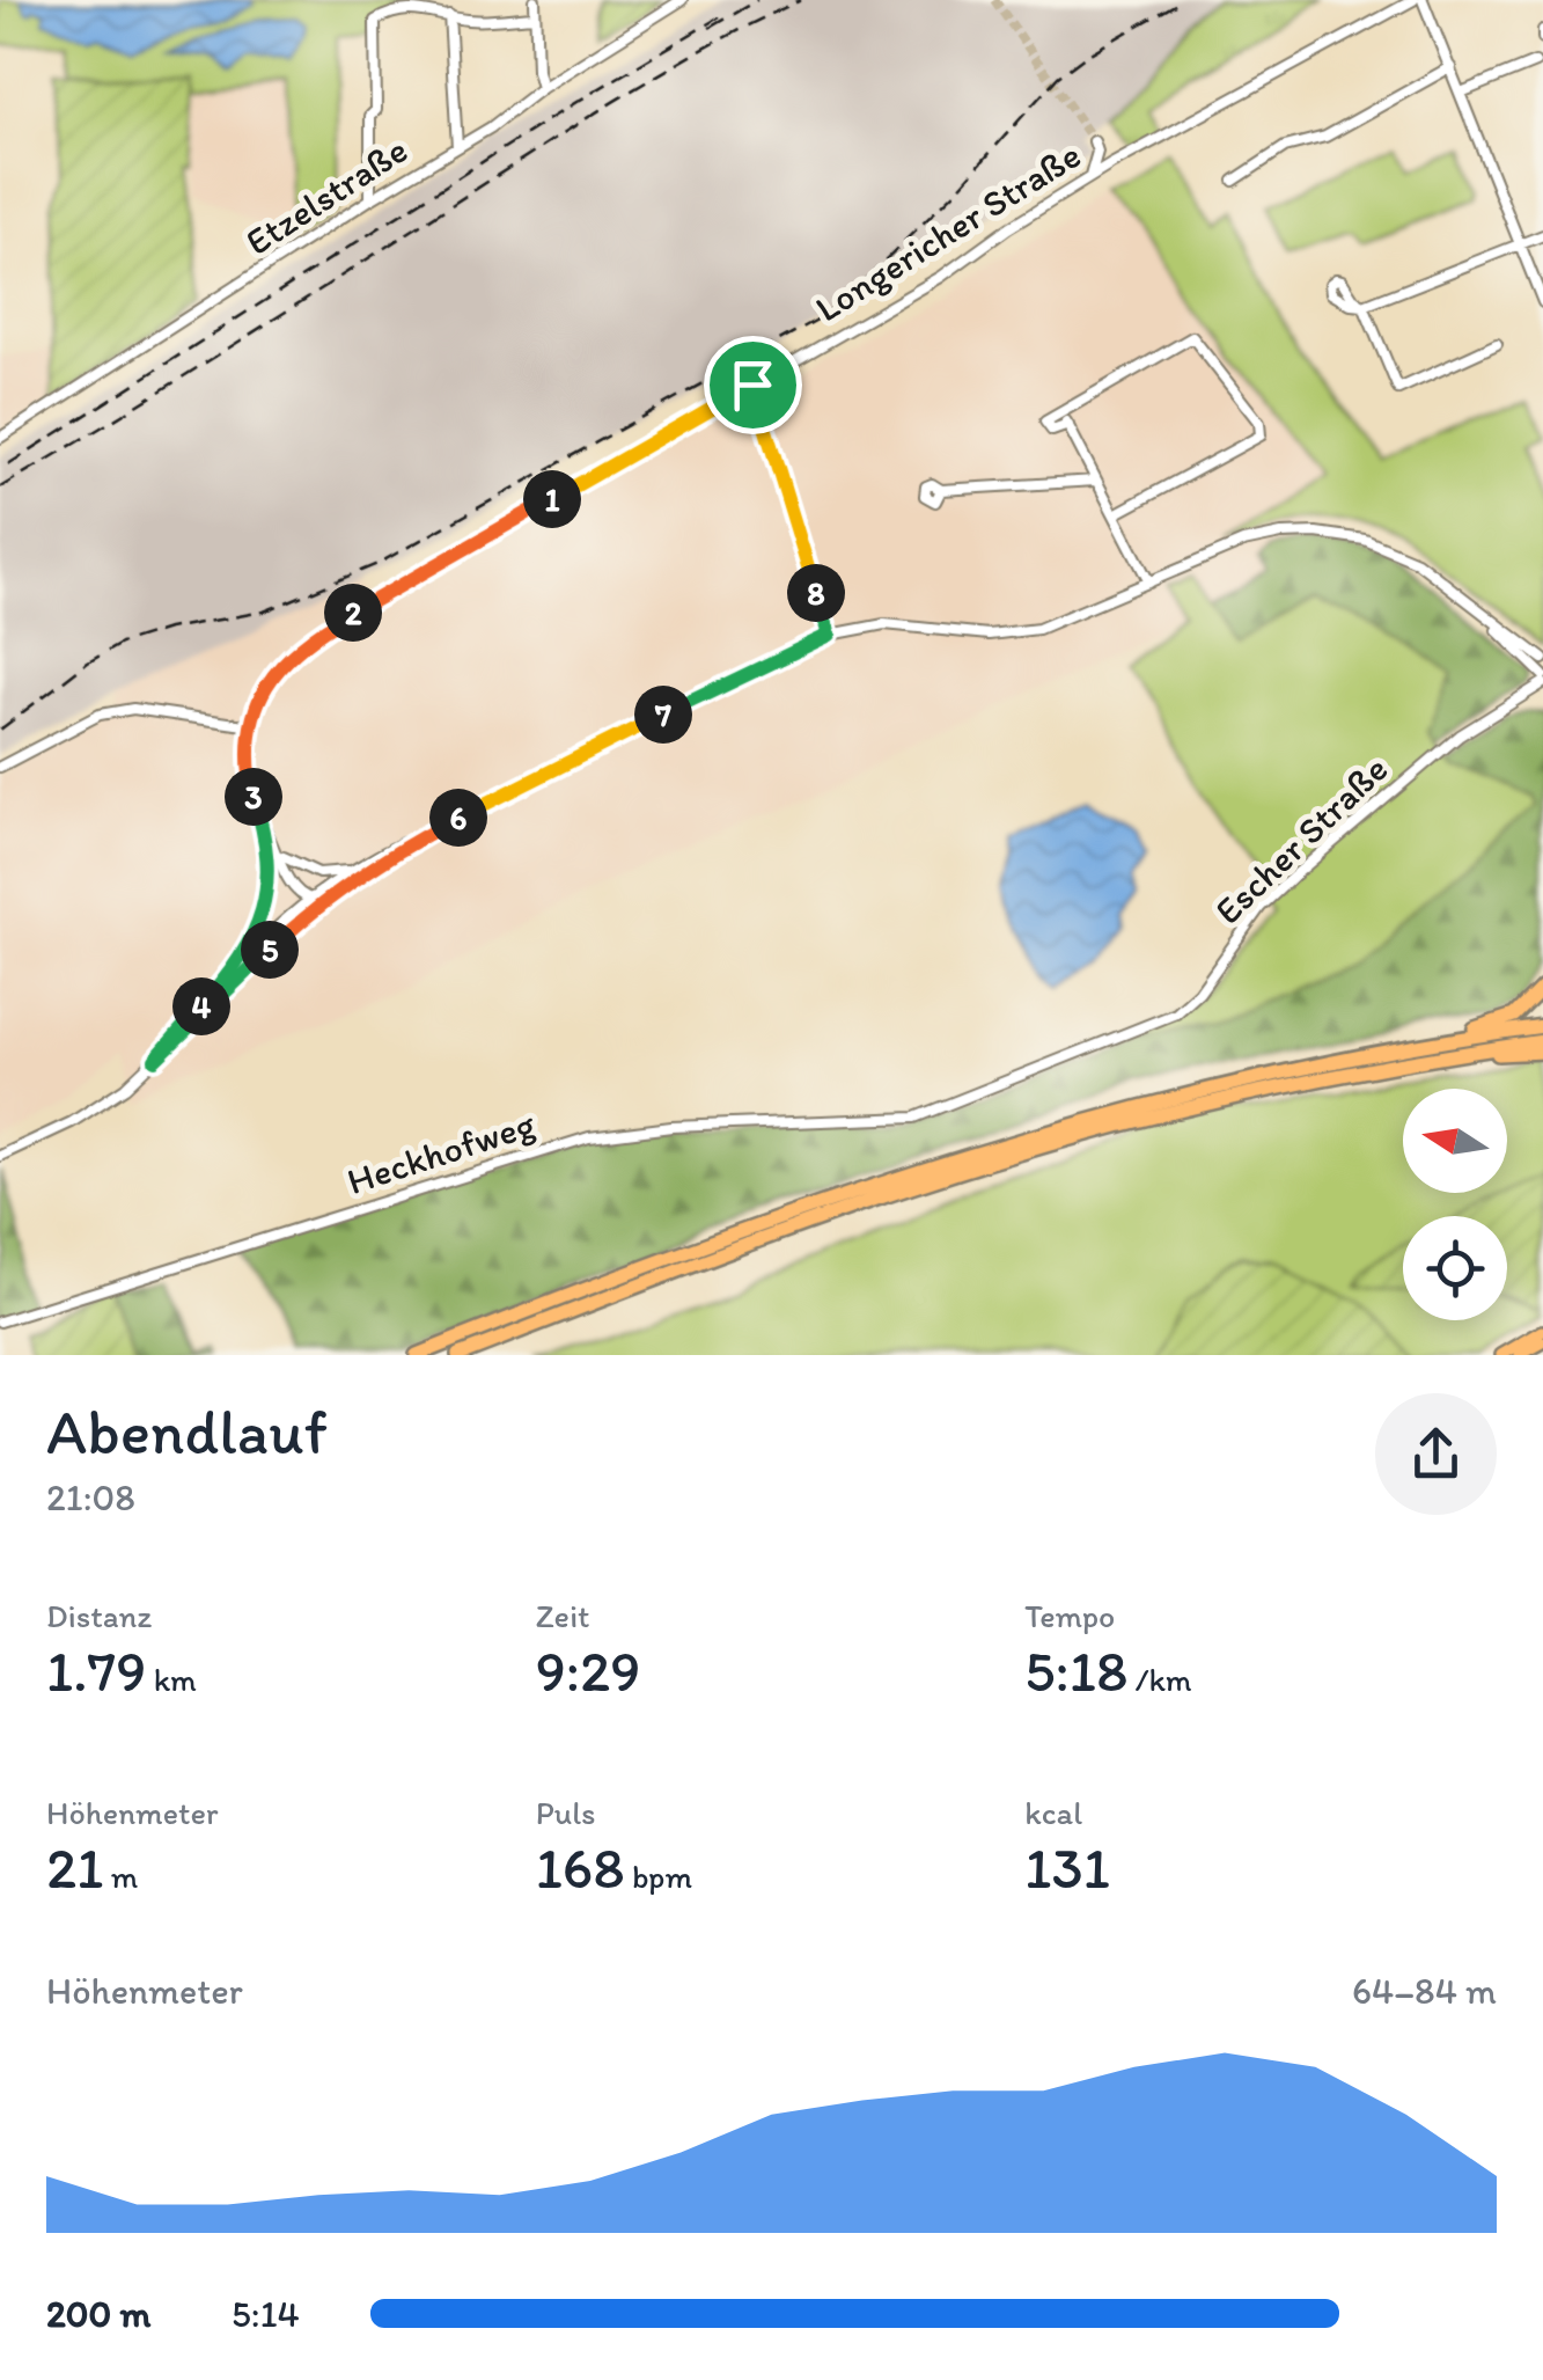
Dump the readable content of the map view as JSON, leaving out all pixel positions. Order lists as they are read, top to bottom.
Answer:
{
  "streets": {
    "street": [
      "Etzelstraße",
      "Longericher Straße",
      "Escher Straße",
      "Heckhofweg"
    ]
  },
  "crossings": [
    ["Escher Straße", "Heckhofweg"]
  ],
  "north": "left",
  "page": {
    "pins": [
      "1",
      "8",
      "2",
      "7",
      "3",
      "6",
      "5",
      "4"
    ],
    "heading": ["Abendlauf", "21:08"],
    "stats": [
      ["Distanz", "1.79 km"],
      ["Zeit", "9:29"],
      ["Tempo", "5:18 /km"],
      ["Höhenmeter", "21 m"],
      ["Puls", "168 bpm"],
      ["kcal", "131"]
    ],
    "chart": ["Höhenmeter", "64–84 m"],
    "list": [
      {
        "name": "200 m",
        "note": "5:14"
      }
    ]
  }
}
